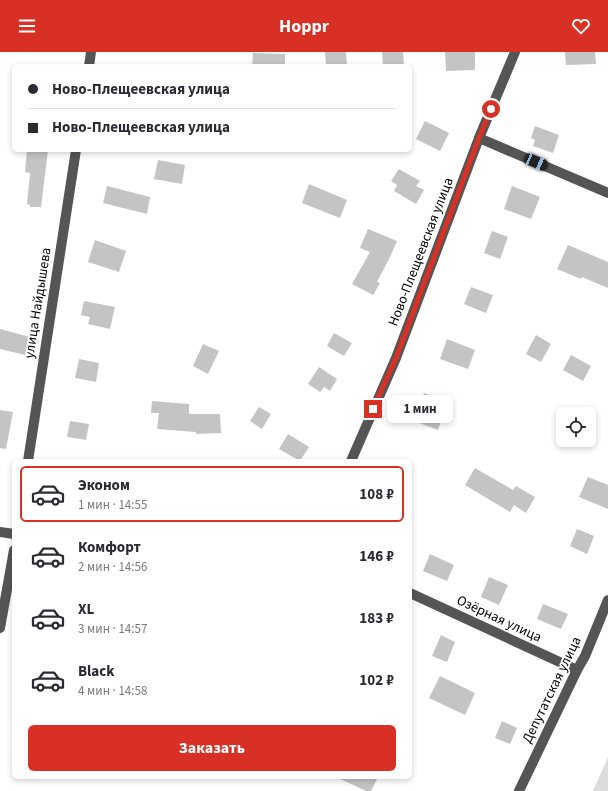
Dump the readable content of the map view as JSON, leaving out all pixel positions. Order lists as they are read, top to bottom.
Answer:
{
  "streets": {
    "street": [
      "Ново-Плещеевская улица",
      "улица Найдышева",
      "Озёрная улица",
      "Депутатская улица"
    ]
  },
  "crossings": [
    ["Озёрная улица", "Депутатская улица"]
  ],
  "page": {
    "header": "Hoppr",
    "banner": ["Ново-Плещеевская улица", "Ново-Плещеевская улица"],
    "bubble": "1 мин",
    "list": [
      {
        "name": "Эконом",
        "note": "1 мин · 14:55",
        "value": "108 ₽"
      },
      {
        "name": "Комфорт",
        "note": "2 мин · 14:56",
        "value": "146 ₽"
      },
      {
        "name": "XL",
        "note": "3 мин · 14:57",
        "value": "183 ₽"
      },
      {
        "name": "Black",
        "note": "4 мин · 14:58",
        "value": "102 ₽"
      }
    ],
    "buttons": "Заказать"
  }
}
